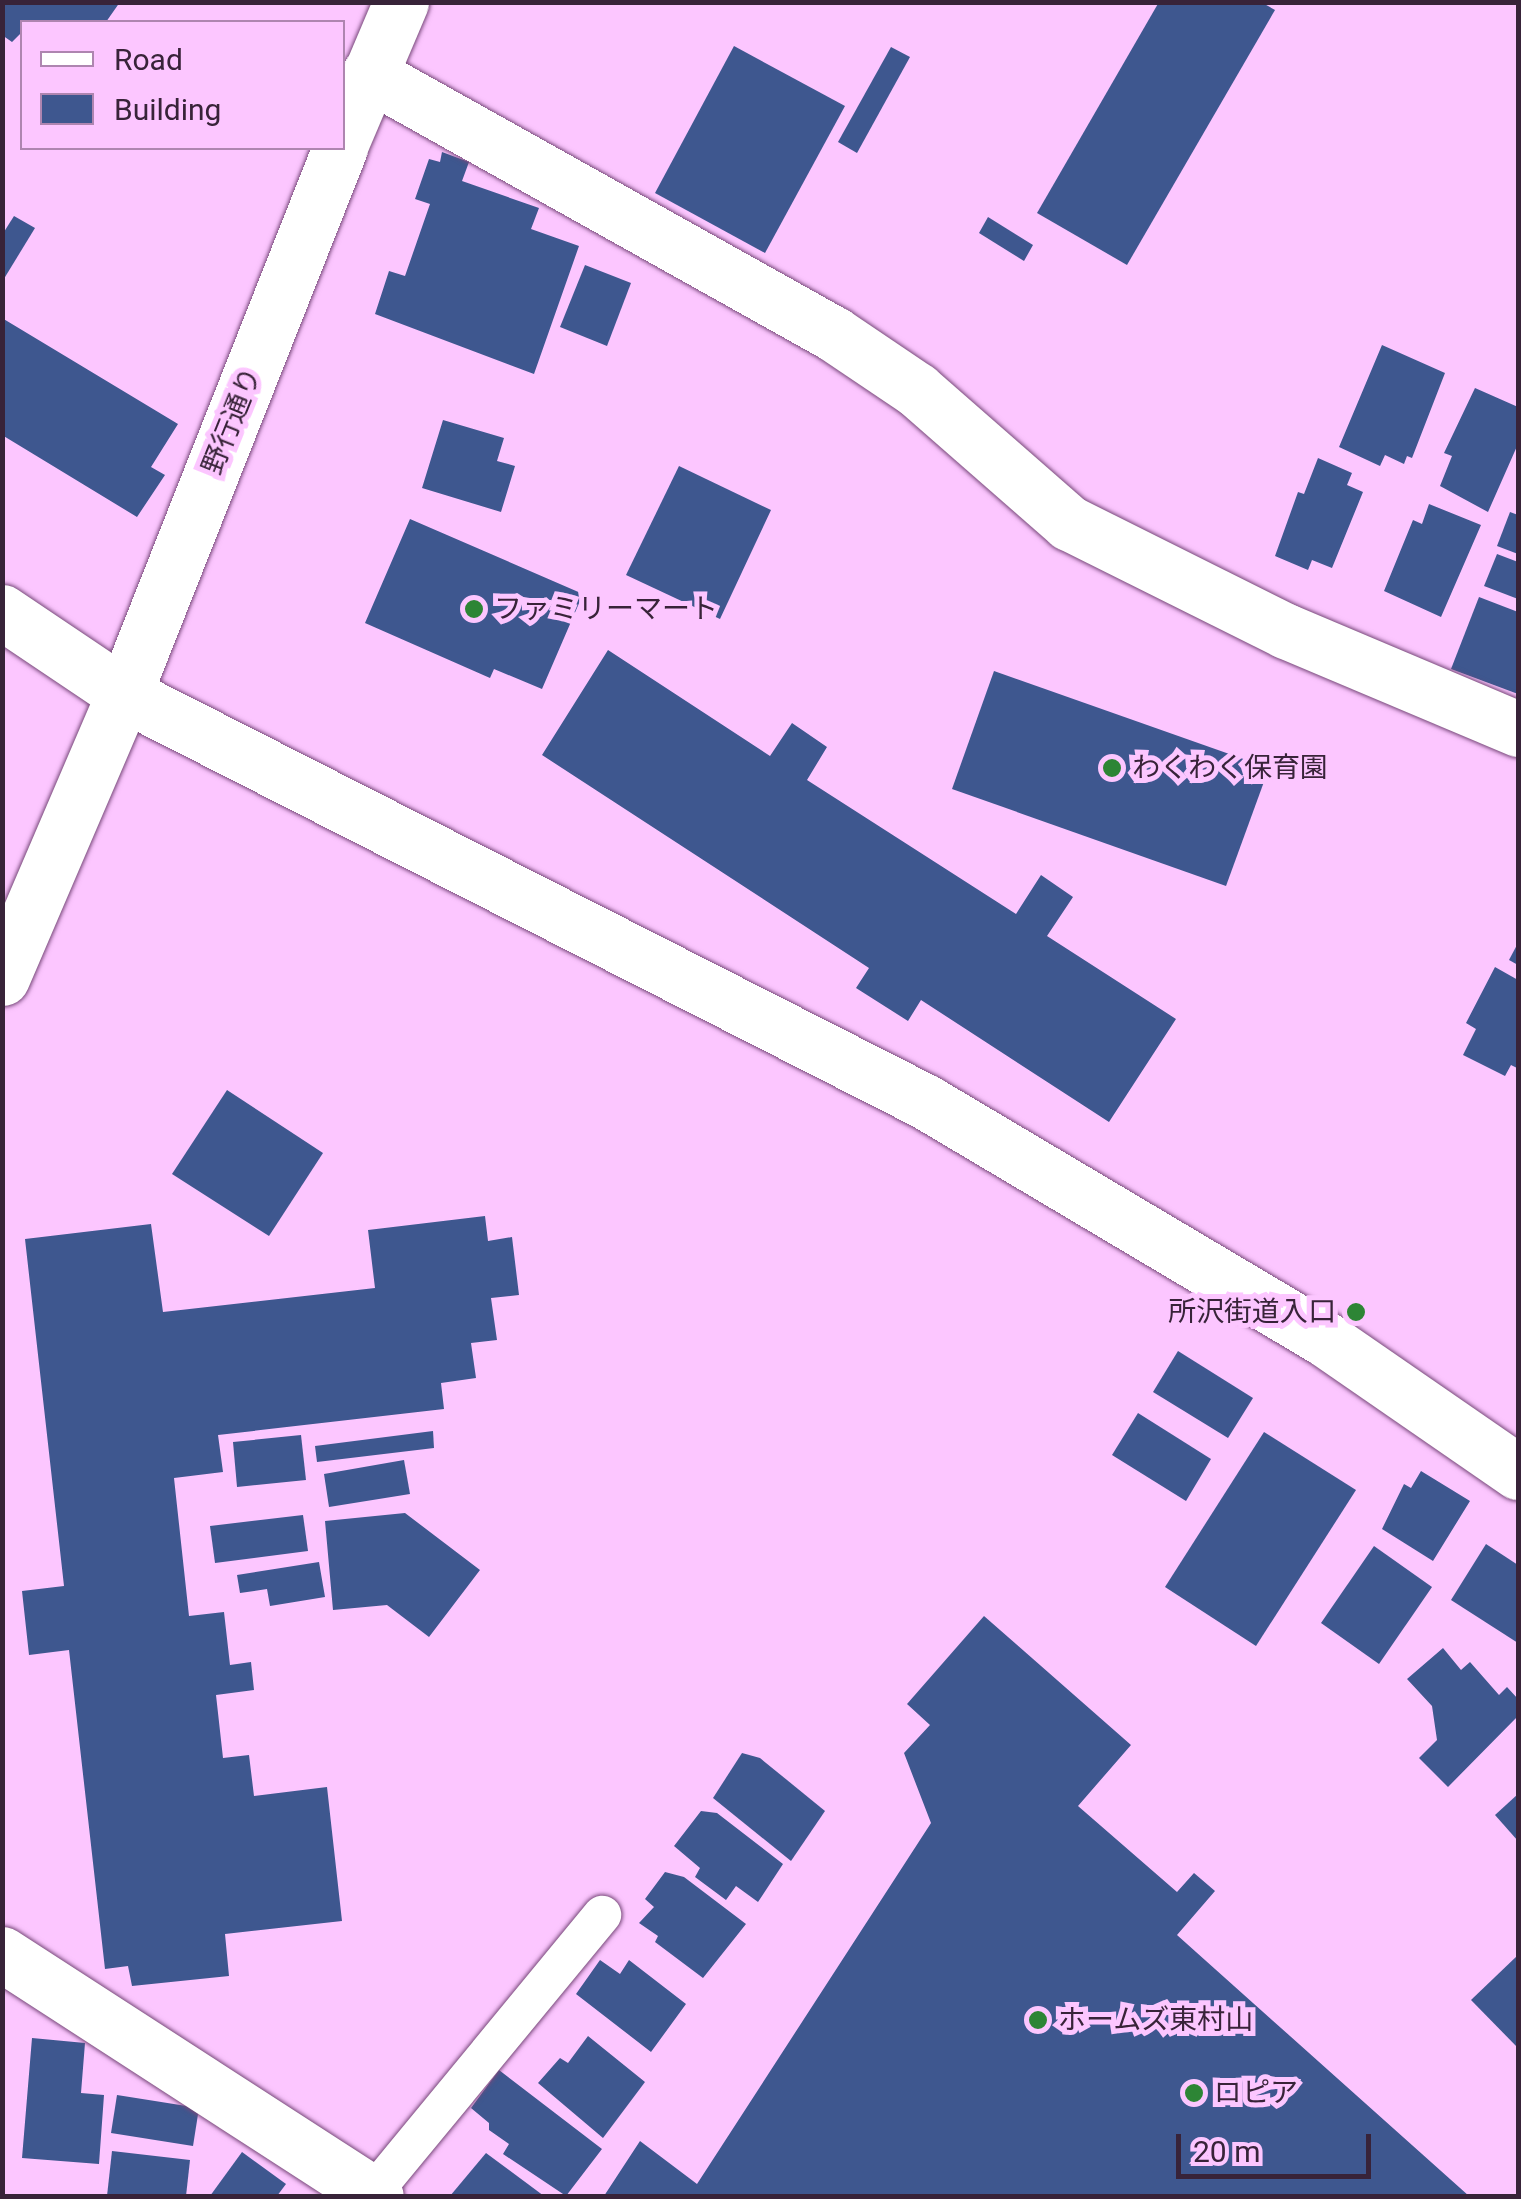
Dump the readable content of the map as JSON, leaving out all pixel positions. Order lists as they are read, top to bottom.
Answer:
{
  "streets": {
    "street": ["野行通り"]
  },
  "places": [
    "ファミリーマート",
    "わくわく保育園",
    "所沢街道入口",
    "ホームズ東村山",
    "ロピア"
  ],
  "legend": ["Road", "Building"],
  "scale_bar": "20 m"
}
